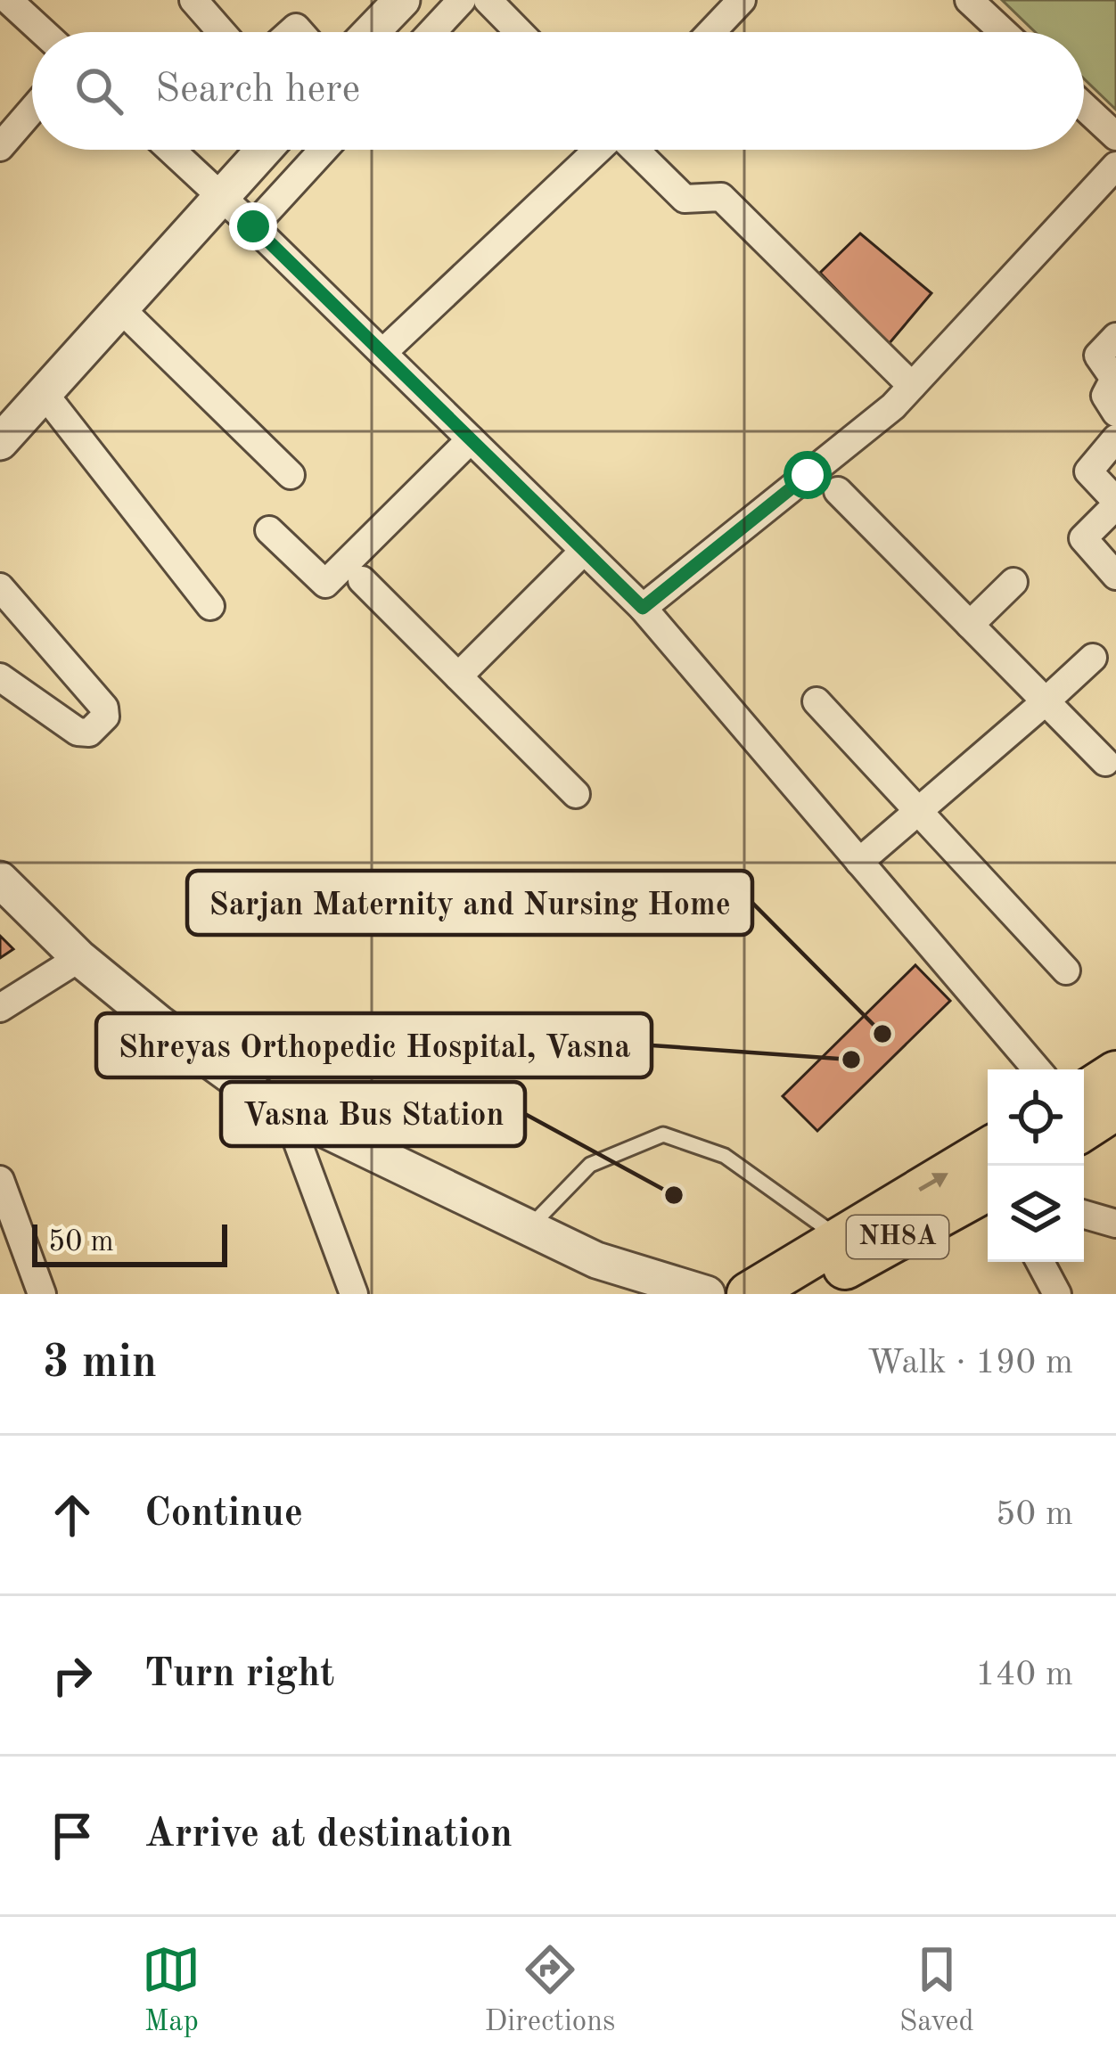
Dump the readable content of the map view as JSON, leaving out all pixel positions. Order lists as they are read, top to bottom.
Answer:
{
  "streets": {
    "main road": ["NH8A"]
  },
  "places": ["Sarjan Maternity and Nursing Home", "Shreyas Orthopedic Hospital, Vasna", "Vasna Bus Station"],
  "scale_bar": "50 m",
  "page": {
    "search": "Search here",
    "scale": "50 m",
    "heading": ["3 min", "Walk · 190 m"],
    "list": [
      ["Continue", "50 m"],
      ["Turn right", "140 m"],
      "Arrive at destination"
    ],
    "nav": ["Map", "Directions", "Saved"]
  }
}
